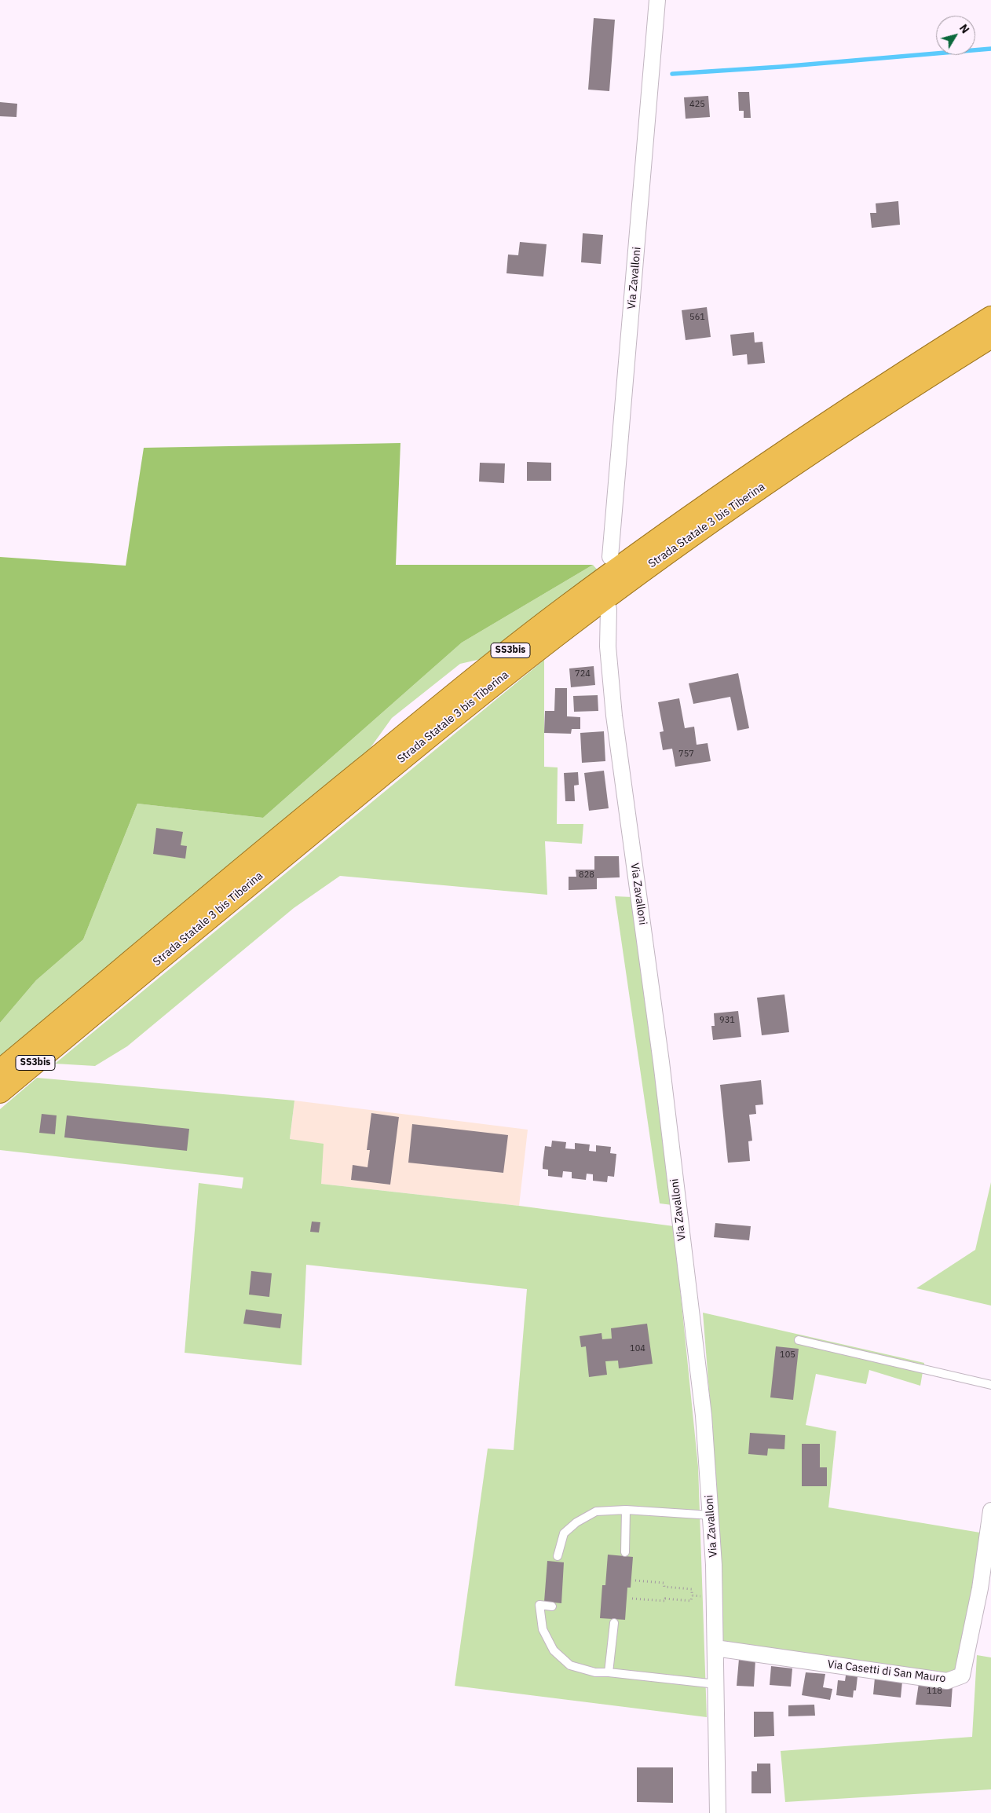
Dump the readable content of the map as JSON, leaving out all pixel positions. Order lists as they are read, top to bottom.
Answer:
{
  "streets": {
    "highway": ["Strada Statale 3 bis Tiberina", "SS3bis"],
    "street": ["Via Zavalloni", "Via Casetti di San Mauro"]
  },
  "crossings": [
    ["Via Zavalloni", "Via Casetti di San Mauro"]
  ],
  "house_numbers": [
    "425",
    "561",
    "724",
    "757",
    "828",
    "931",
    "104",
    "105",
    "118"
  ],
  "north": "top right"
}
